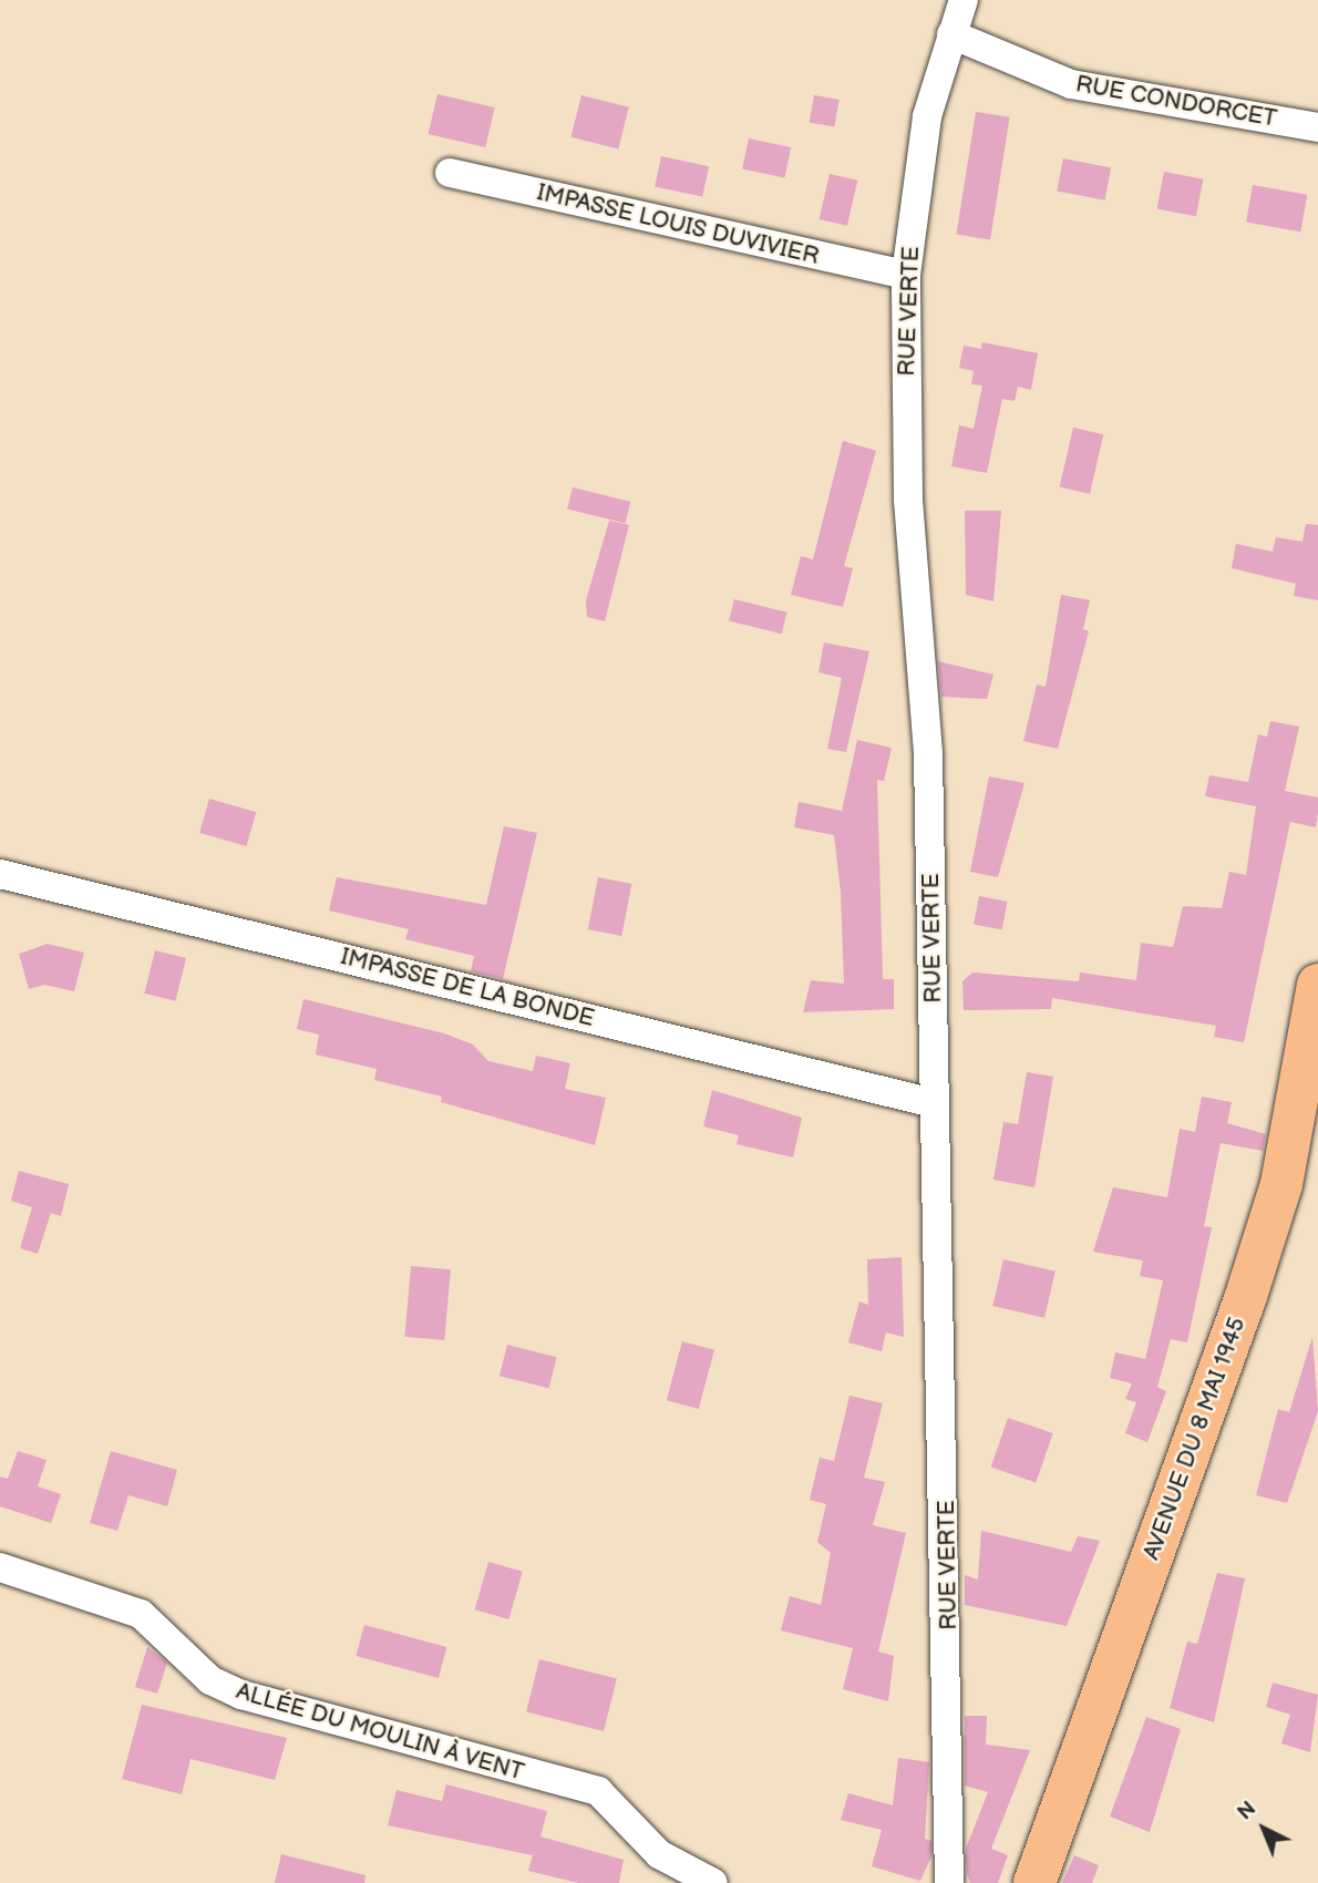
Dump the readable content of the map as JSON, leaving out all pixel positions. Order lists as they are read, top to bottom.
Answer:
{
  "streets": {
    "main road": ["AVENUE DU 8 MAI 1945"],
    "street": [
      "RUE CONDORCET",
      "IMPASSE LOUIS DUVIVIER",
      "RUE VERTE",
      "IMPASSE DE LA BONDE",
      "ALLÉE DU MOULIN À VENT"
    ]
  },
  "crossings": [
    ["RUE CONDORCET", "RUE VERTE"],
    ["IMPASSE LOUIS DUVIVIER", "RUE VERTE"],
    ["RUE VERTE", "IMPASSE DE LA BONDE"]
  ],
  "north": "top left"
}
